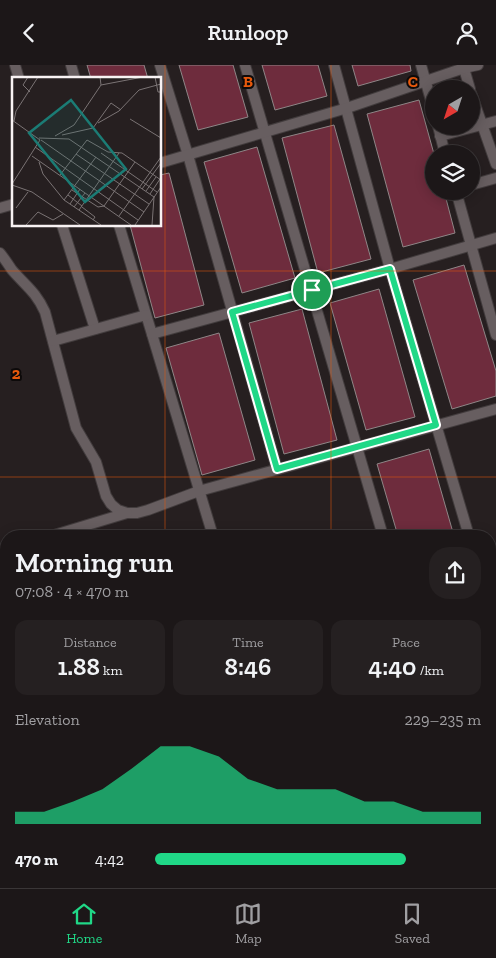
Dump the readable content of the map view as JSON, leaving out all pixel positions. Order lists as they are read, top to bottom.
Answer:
{
  "north": "bottom left",
  "page": {
    "header": "Runloop",
    "heading": ["Morning run", "07:08 · 4 × 470 m"],
    "stats": [
      ["Distance", "1.88 km"],
      ["Time", "8:46"],
      ["Pace", "4:40 /km"]
    ],
    "chart": ["Elevation", "229–235 m"],
    "list": [
      {
        "name": "470 m",
        "note": "4:42"
      }
    ],
    "tabs": ["Home", "Map", "Saved"]
  },
  "grid": {
    "columns": ["B", "C"],
    "rows": ["2"]
  }
}
